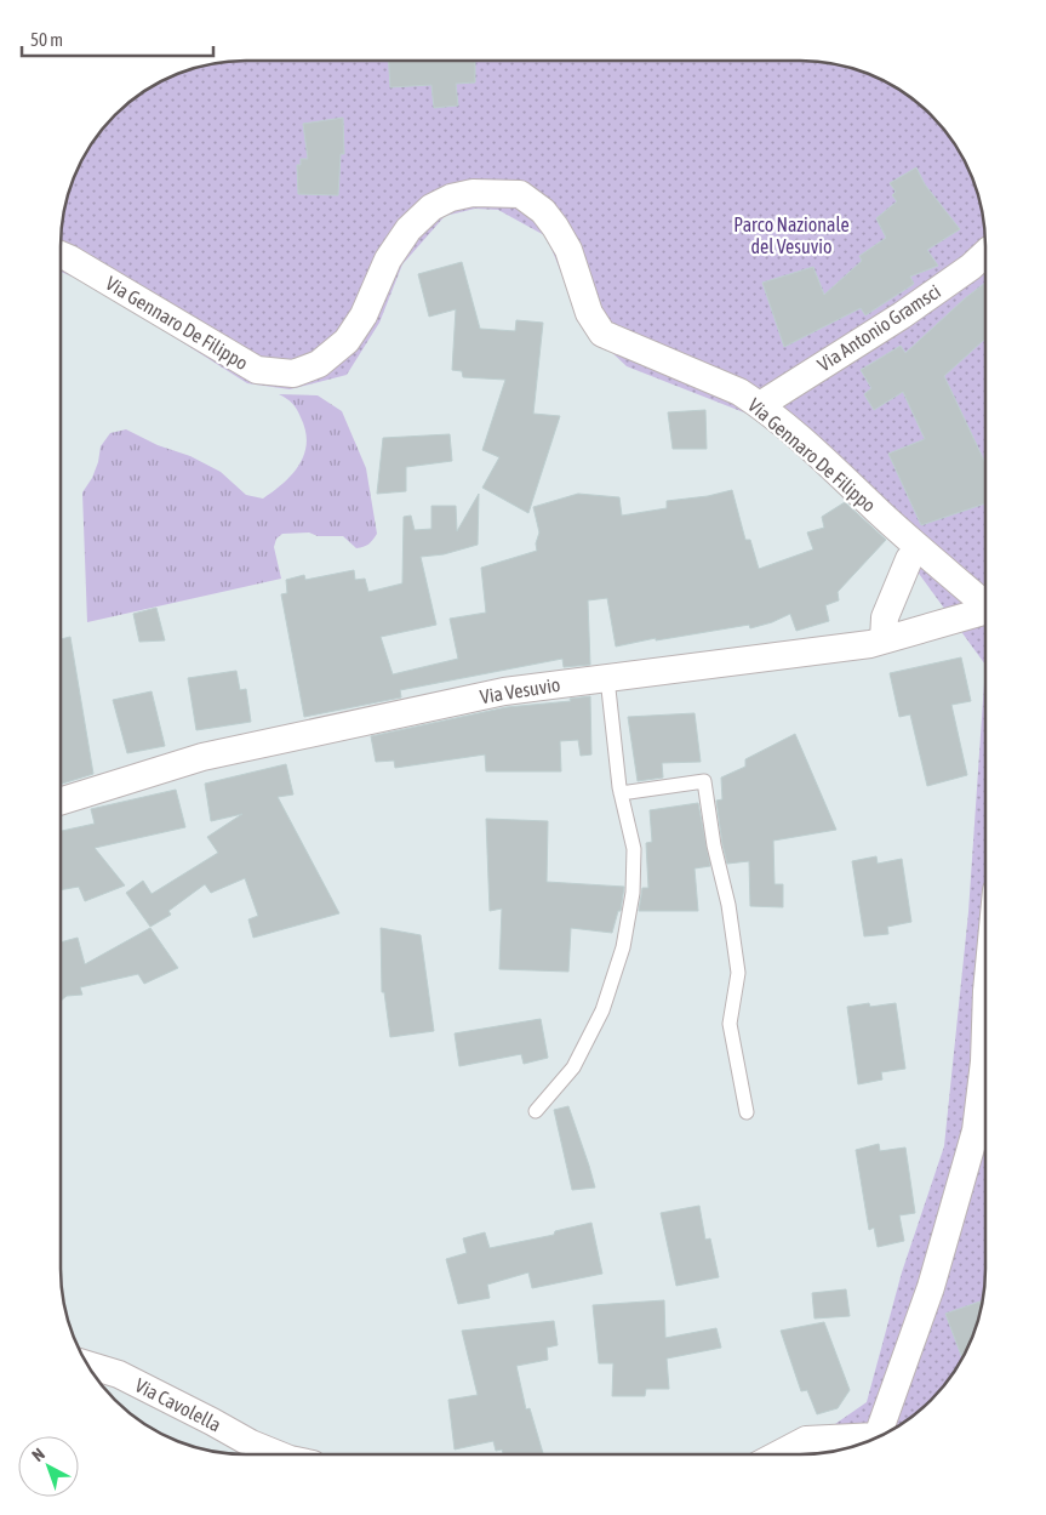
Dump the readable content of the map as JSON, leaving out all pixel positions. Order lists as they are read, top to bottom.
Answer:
{
  "streets": {
    "street": [
      "Via Gennaro De Filippo",
      "Via Antonio Gramsci",
      "Via Vesuvio",
      "Via Cavolella"
    ]
  },
  "crossings": [
    ["Via Gennaro De Filippo", "Via Antonio Gramsci"]
  ],
  "parks": ["Parco Nazionale del Vesuvio"],
  "scale_bar": "50 m",
  "north": "top left"
}
